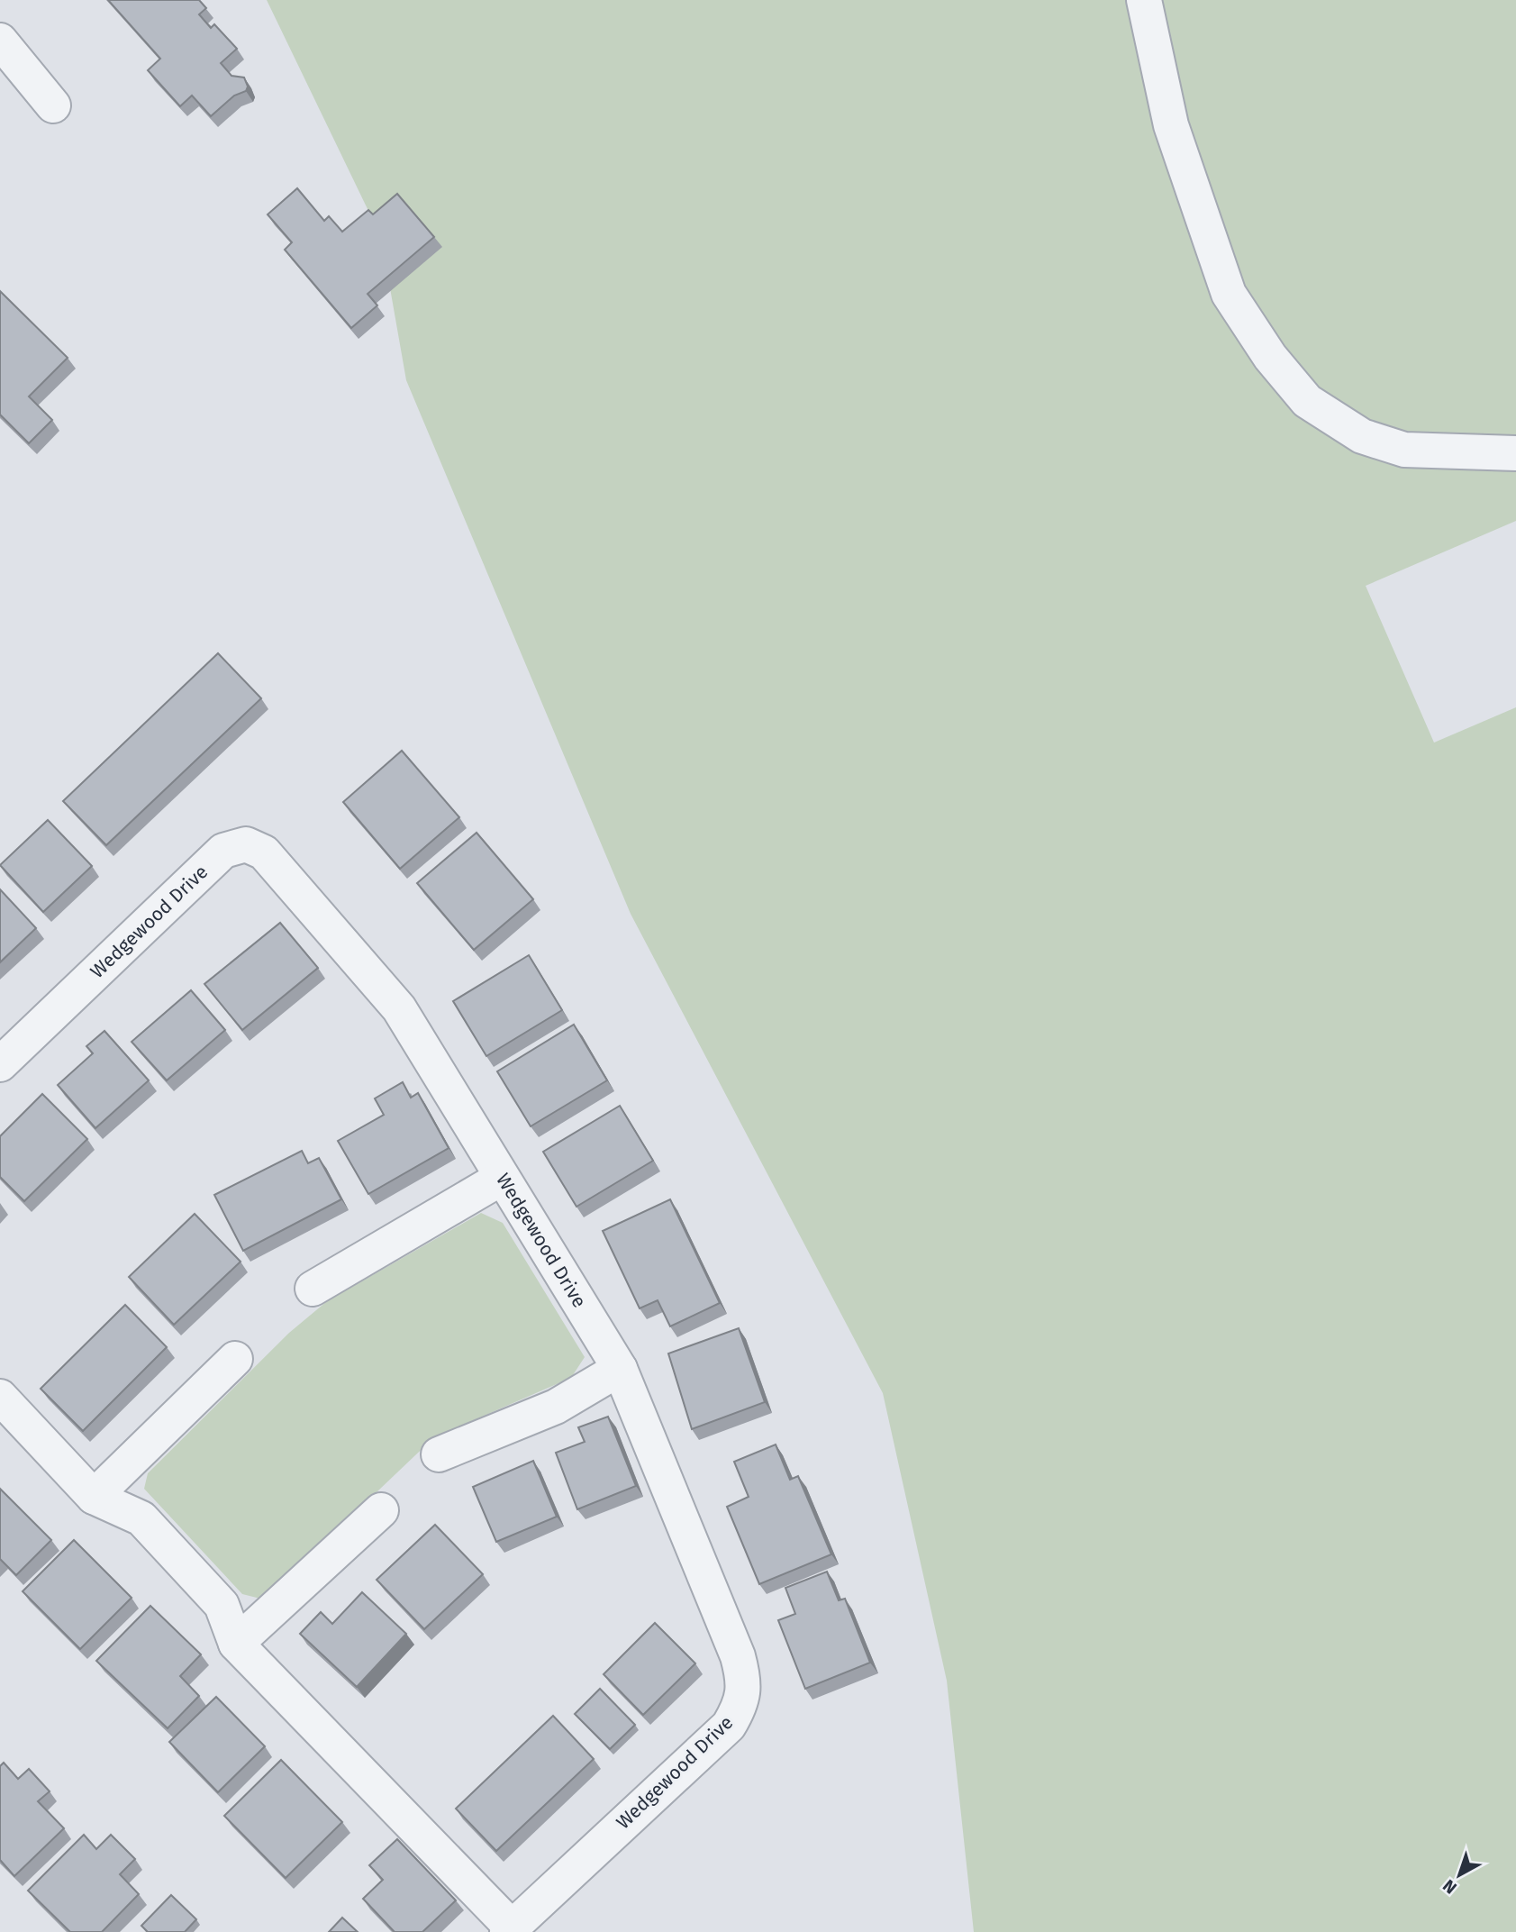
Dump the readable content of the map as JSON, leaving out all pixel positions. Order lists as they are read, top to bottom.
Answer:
{
  "streets": {
    "street": ["Wedgewood Drive"]
  },
  "north": "bottom left"
}
